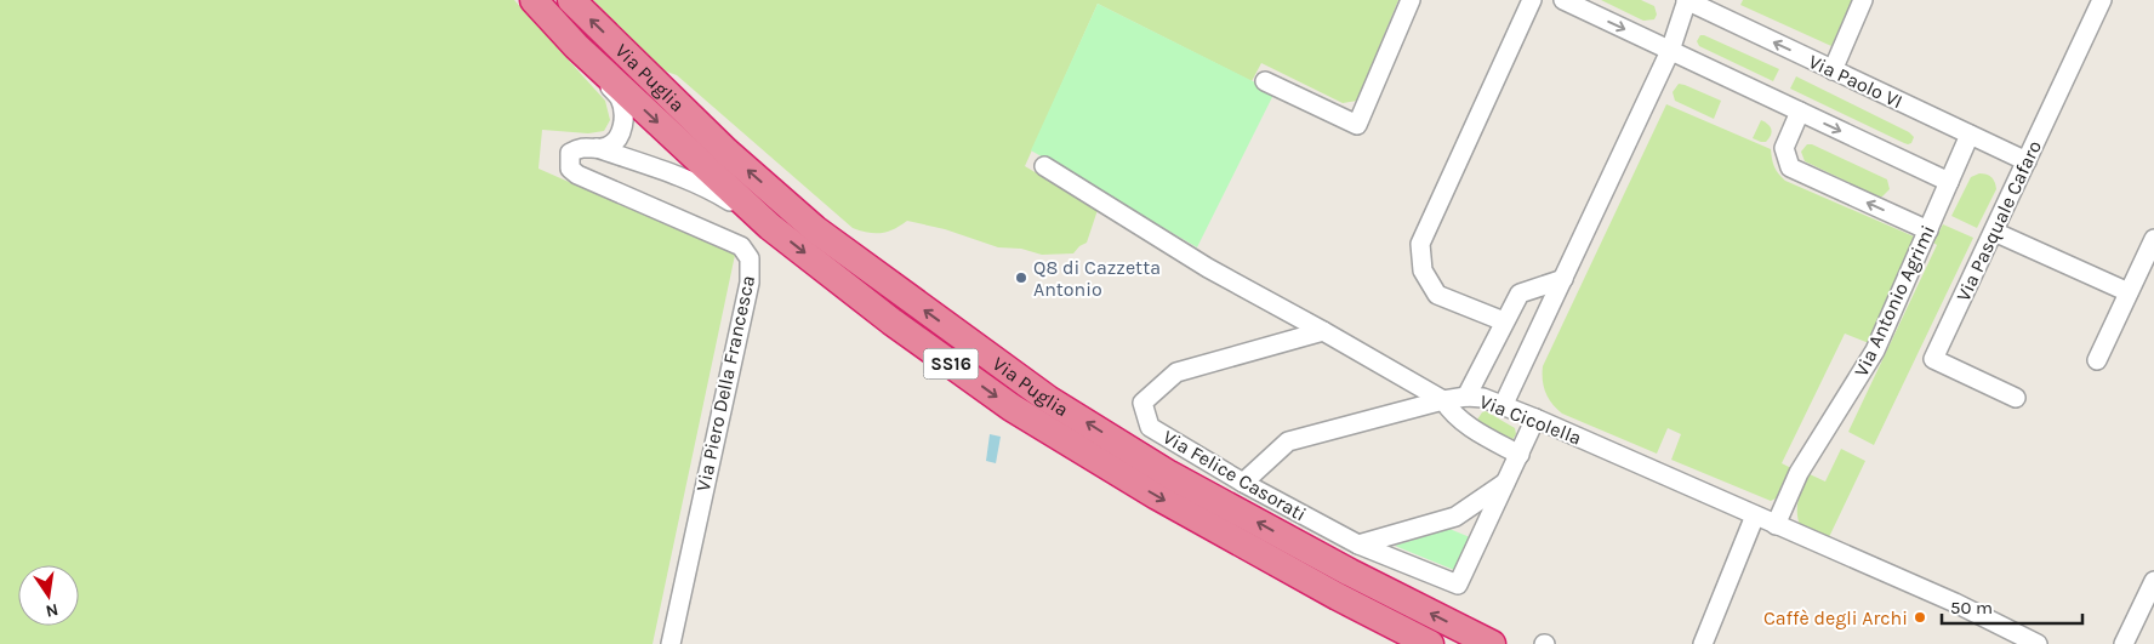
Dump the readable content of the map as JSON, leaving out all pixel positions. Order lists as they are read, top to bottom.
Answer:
{
  "streets": {
    "highway": ["Via Puglia", "SS16"],
    "street": [
      "Via Paolo VI",
      "Via Pasquale Cafaro",
      "Via Antonio Agrimi",
      "Via Piero Della Francesca",
      "Via Cicolella",
      "Via Felice Casorati"
    ]
  },
  "crossings": [
    ["Via Puglia", "Via Piero Della Francesca"],
    ["Via Paolo VI", "Via Pasquale Cafaro"],
    ["Via Paolo VI", "Via Antonio Agrimi"],
    ["Via Antonio Agrimi", "Via Cicolella"],
    ["Via Cicolella", "Via Felice Casorati"]
  ],
  "places": ["Q8 di Cazzetta Antonio", "Caffè degli Archi"],
  "scale_bar": "50 m",
  "north": "bottom"
}
